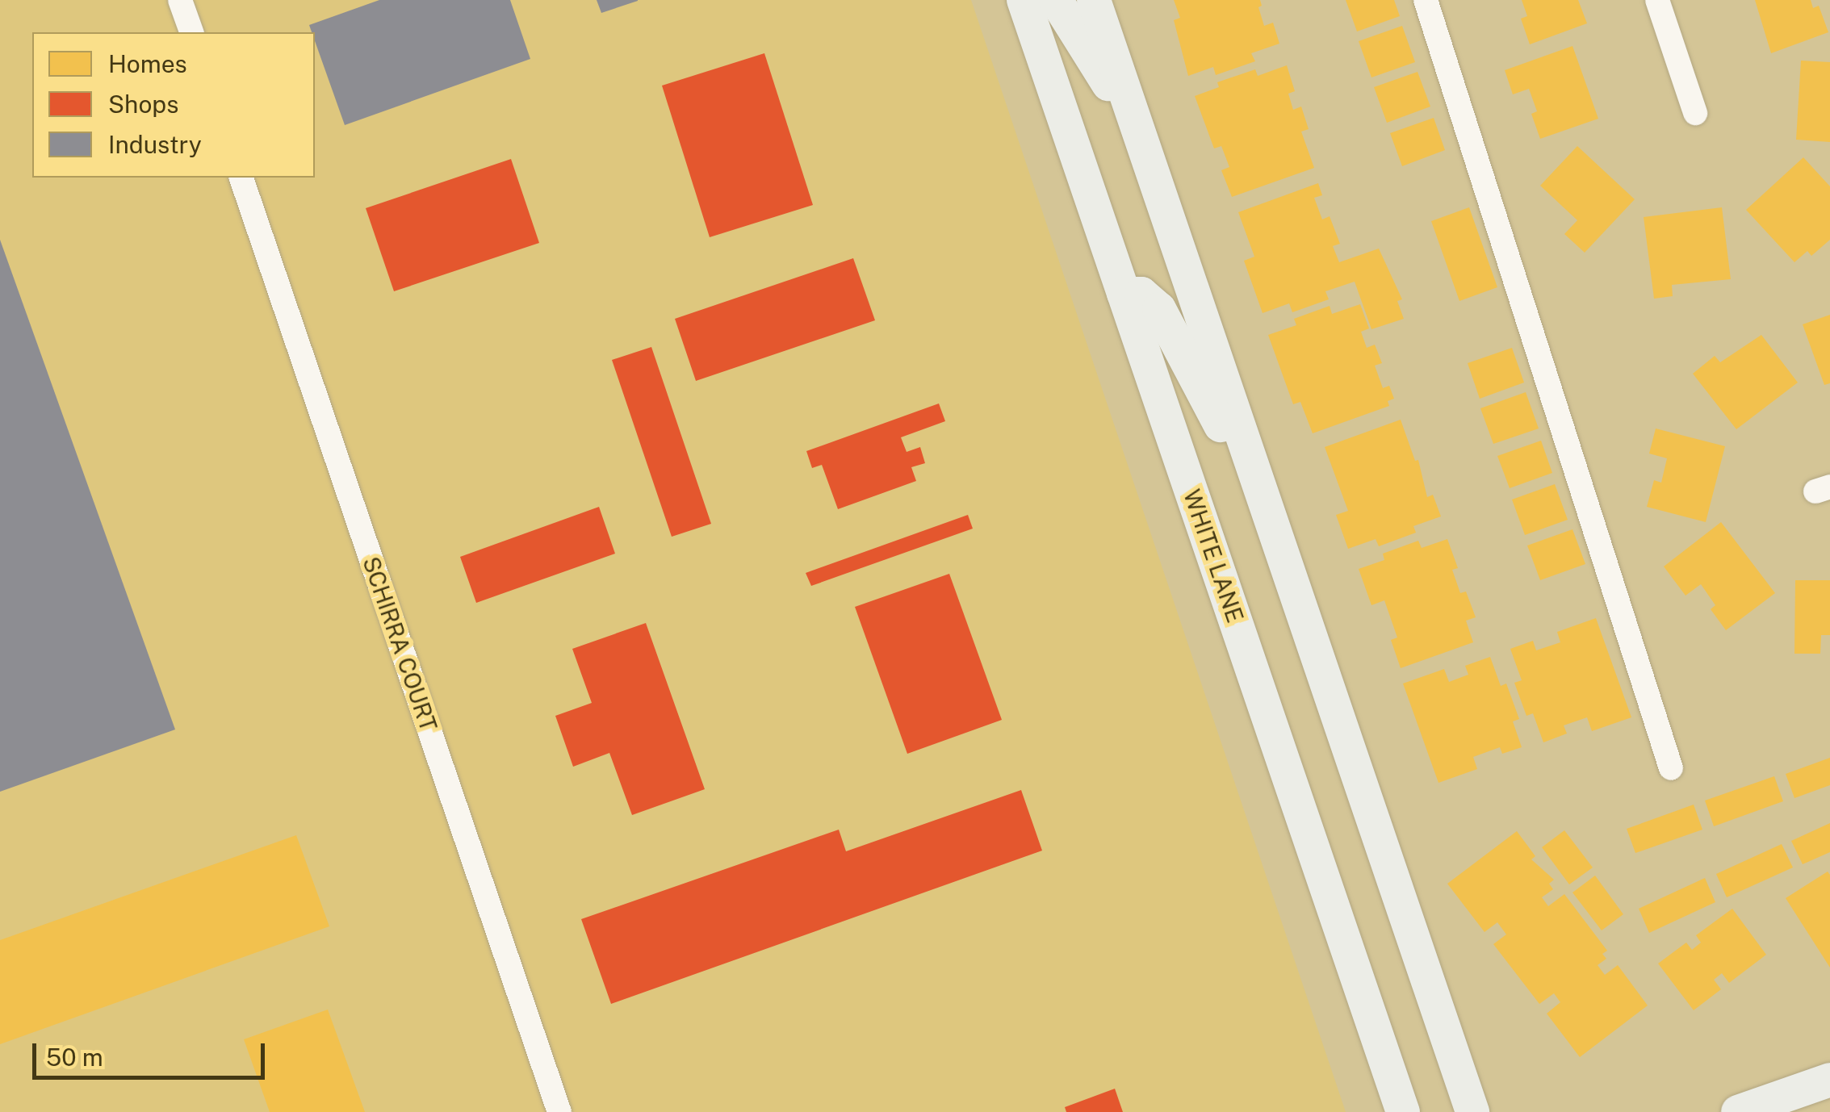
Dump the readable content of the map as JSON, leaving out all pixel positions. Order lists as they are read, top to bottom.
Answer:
{
  "streets": {
    "main road": ["WHITE LANE"],
    "street": ["SCHIRRA COURT"]
  },
  "legend": ["Homes", "Shops", "Industry"],
  "scale_bar": "50 m"
}
